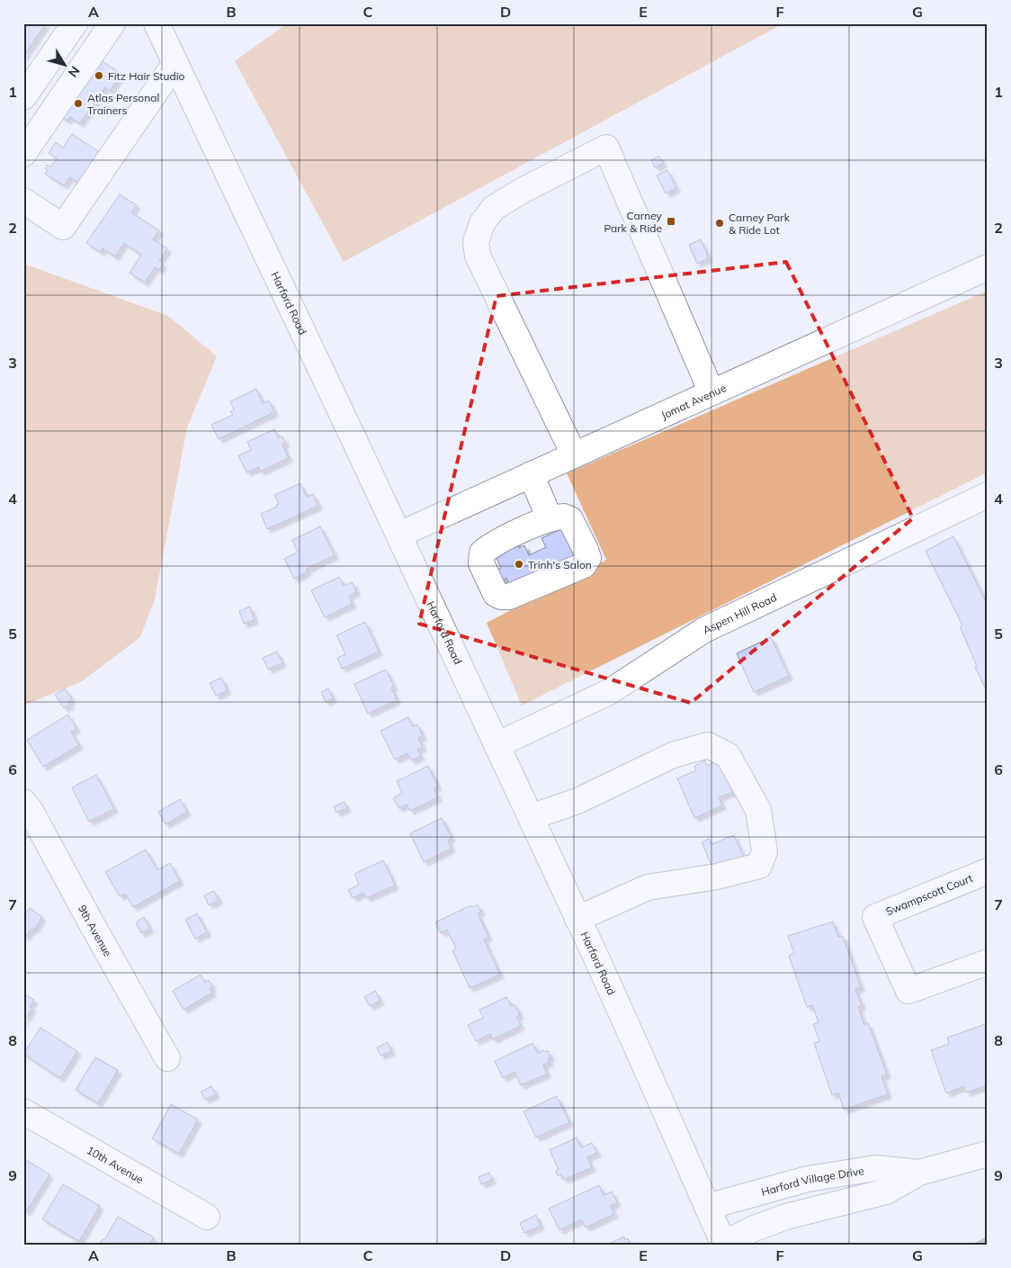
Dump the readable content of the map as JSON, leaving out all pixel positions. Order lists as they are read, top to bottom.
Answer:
{
  "streets": {
    "street": [
      "Harford Road",
      "Jomat Avenue",
      "Aspen Hill Road",
      "Swampscott Court",
      "9th Avenue",
      "10th Avenue",
      "Harford Village Drive"
    ]
  },
  "crossings": [
    ["Harford Road", "Jomat Avenue"],
    ["Harford Road", "Aspen Hill Road"],
    ["Harford Road", "Harford Village Drive"]
  ],
  "places": {
    "other": [
      "Fitz Hair Studio",
      "Atlas Personal Trainers",
      "Carney Park & Ride Lot",
      "Trinh's Salon"
    ],
    "transit": ["Carney Park & Ride"]
  },
  "north": "bottom right",
  "grid": {
    "columns": [
      "A",
      "B",
      "C",
      "D",
      "E",
      "F",
      "G"
    ],
    "rows": [
      "1",
      "2",
      "3",
      "4",
      "5",
      "6",
      "7",
      "8",
      "9"
    ]
  }
}
